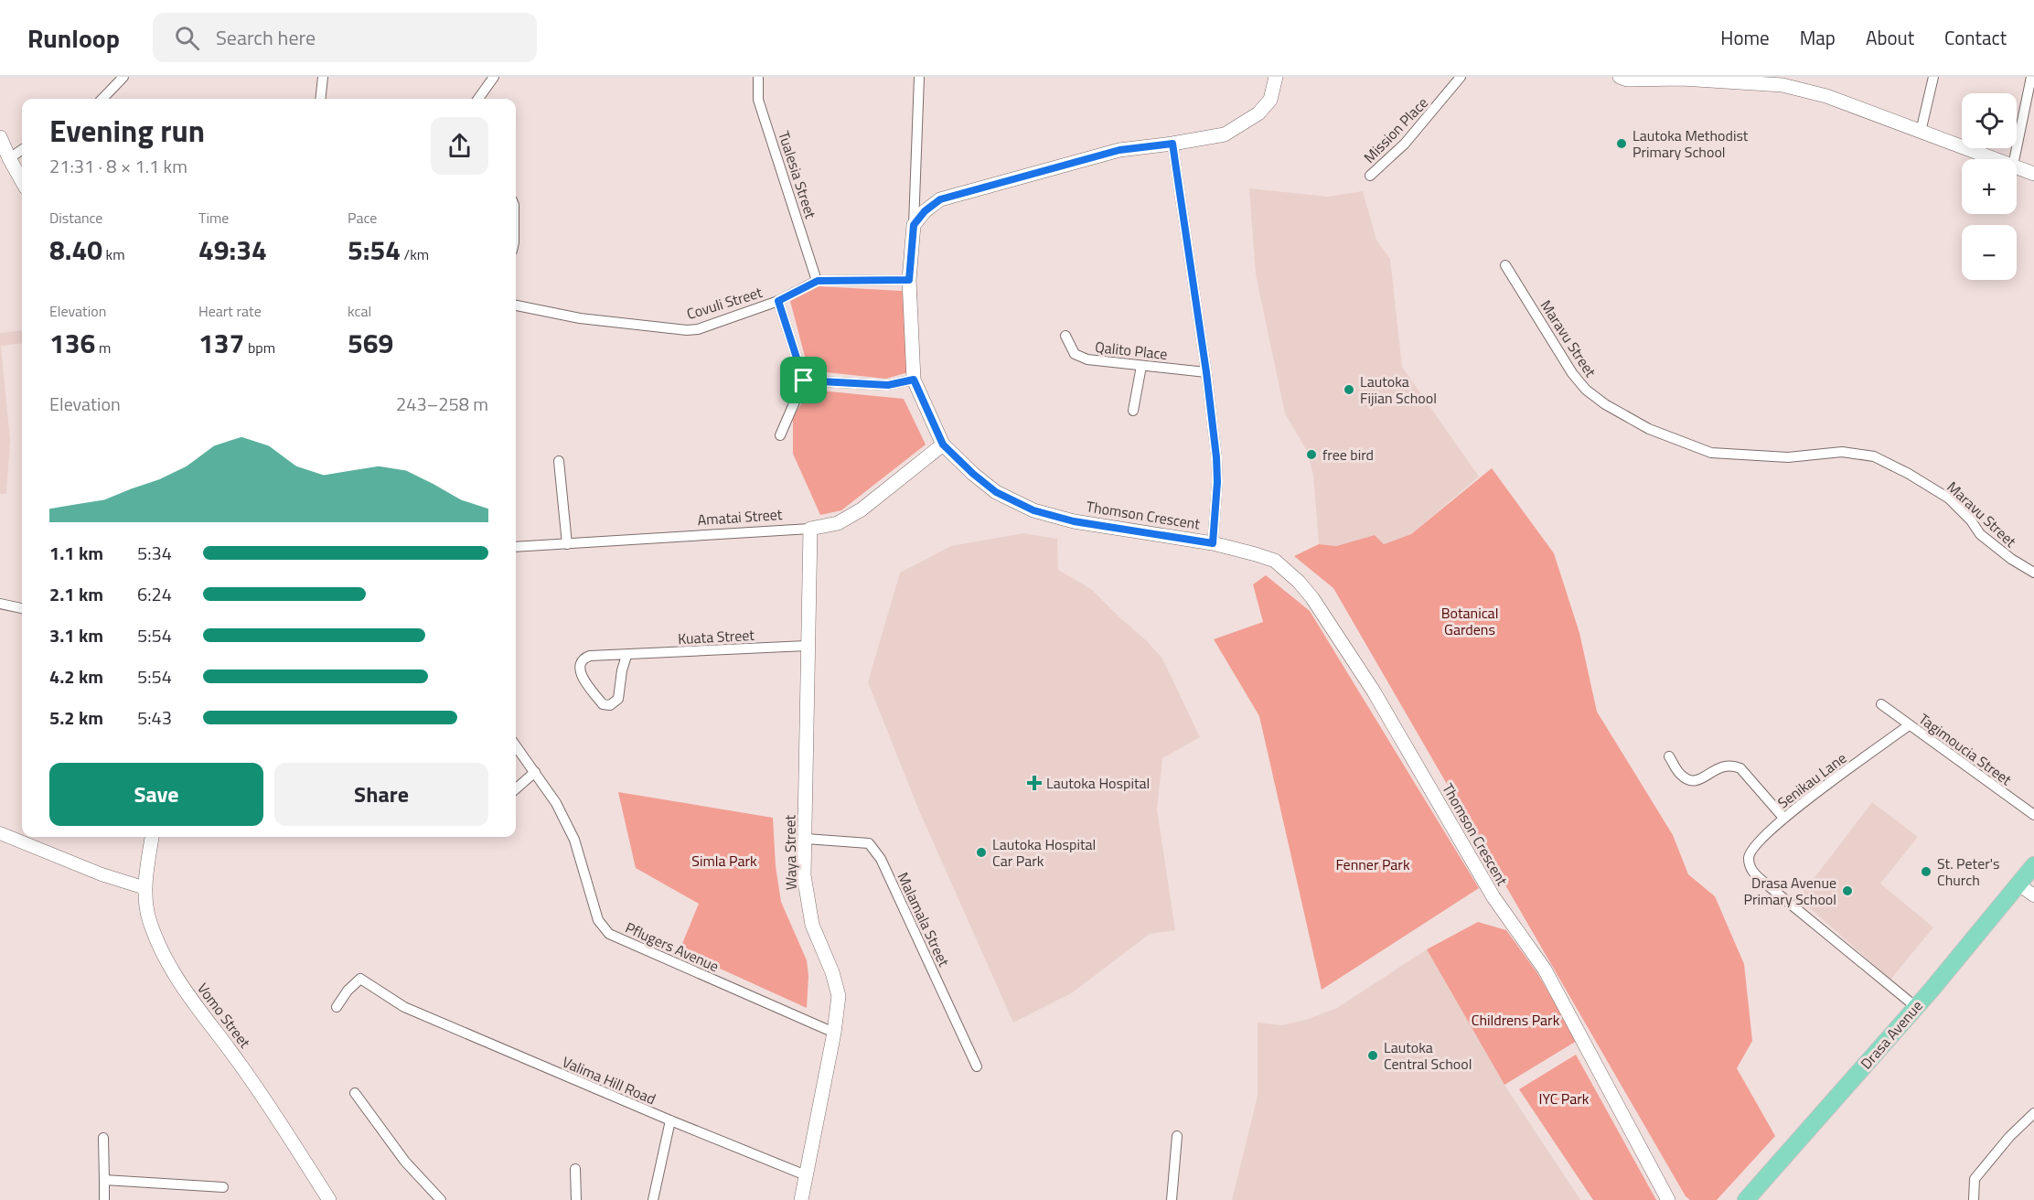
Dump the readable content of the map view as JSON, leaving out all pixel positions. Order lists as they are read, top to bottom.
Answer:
{
  "streets": {
    "highway": ["Drasa Avenue"],
    "main road": [
      "Thomson Crescent",
      "Amatai Street",
      "Waya Street",
      "Vomo Street"
    ],
    "street": [
      "Mission Place",
      "Tualesia Street",
      "Covuli Street",
      "Maravu Street",
      "Qalito Place",
      "Kuata Street",
      "Tagimoucia Street",
      "Senikau Lane",
      "Malamala Street",
      "Pflugers Avenue",
      "Valima Hill Road"
    ]
  },
  "crossings": [
    ["Tualesia Street", "Covuli Street"],
    ["Covuli Street", "Thomson Crescent"],
    ["Thomson Crescent", "Amatai Street"],
    ["Amatai Street", "Waya Street"],
    ["Kuata Street", "Waya Street"],
    ["Tagimoucia Street", "Senikau Lane"],
    ["Senikau Lane", "Drasa Avenue"],
    ["Waya Street", "Malamala Street"],
    ["Waya Street", "Pflugers Avenue"],
    ["Waya Street", "Valima Hill Road"]
  ],
  "parks": [
    "Botanical Gardens",
    "Simla Park",
    "Fenner Park",
    "Childrens Park",
    "IYC Park"
  ],
  "places": {
    "other": [
      "Lautoka Methodist Primary School",
      "Lautoka Fijian School",
      "free bird",
      "Lautoka Hospital Car Park",
      "St. Peter's Church",
      "Drasa Avenue Primary School",
      "Lautoka Central School"
    ],
    "health": ["Lautoka Hospital"]
  },
  "page": {
    "header": "Runloop",
    "search": "Search here",
    "nav": [
      "Home",
      "Map",
      "About",
      "Contact"
    ],
    "map_buttons": ["+", "−"],
    "heading": ["Evening run", "21:31 · 8 × 1.1 km"],
    "stats": [
      ["Distance", "8.40 km"],
      ["Time", "49:34"],
      ["Pace", "5:54 /km"],
      ["Elevation", "136 m"],
      ["Heart rate", "137 bpm"],
      ["kcal", "569"]
    ],
    "chart": ["Elevation", "243–258 m"],
    "list": [
      {
        "name": "1.1 km",
        "note": "5:34"
      },
      {
        "name": "2.1 km",
        "note": "6:24"
      },
      {
        "name": "3.1 km",
        "note": "5:54"
      },
      {
        "name": "4.2 km",
        "note": "5:54"
      },
      {
        "name": "5.2 km",
        "note": "5:43"
      }
    ],
    "buttons": ["Save", "Share"]
  }
}
